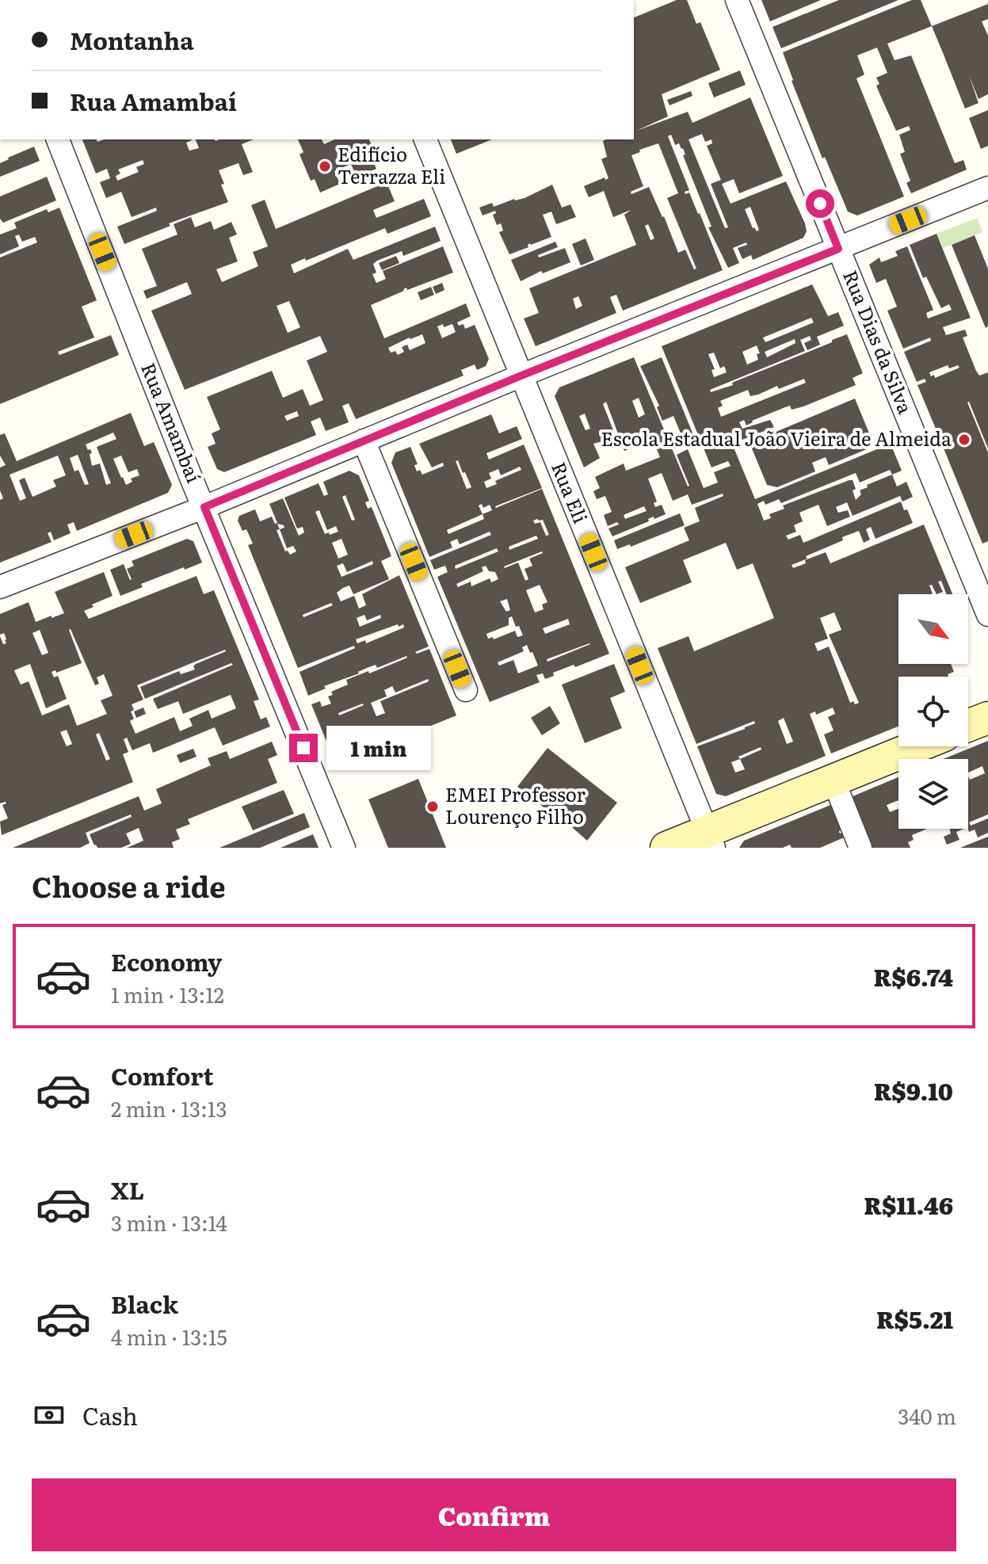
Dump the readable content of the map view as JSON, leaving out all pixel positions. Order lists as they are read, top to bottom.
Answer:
{
  "streets": {
    "street": ["Rua Dias da Silva", "Rua Amambaí", "Rua Eli"]
  },
  "places": ["Edifício Terrazza Eli", "Escola Estadual João Vieira de Almeida", "EMEI Professor Lourenço Filho"],
  "north": "bottom right",
  "page": {
    "banner": ["Montanha", "Rua Amambaí"],
    "bubble": "1 min",
    "heading": "Choose a ride",
    "list": [
      {
        "name": "Economy",
        "note": "1 min · 13:12",
        "value": "R$6.74"
      },
      {
        "name": "Comfort",
        "note": "2 min · 13:13",
        "value": "R$9.10"
      },
      {
        "name": "XL",
        "note": "3 min · 13:14",
        "value": "R$11.46"
      },
      {
        "name": "Black",
        "note": "4 min · 13:15",
        "value": "R$5.21"
      }
    ],
    "pay": ["Cash", "340 m"],
    "buttons": "Confirm"
  }
}
